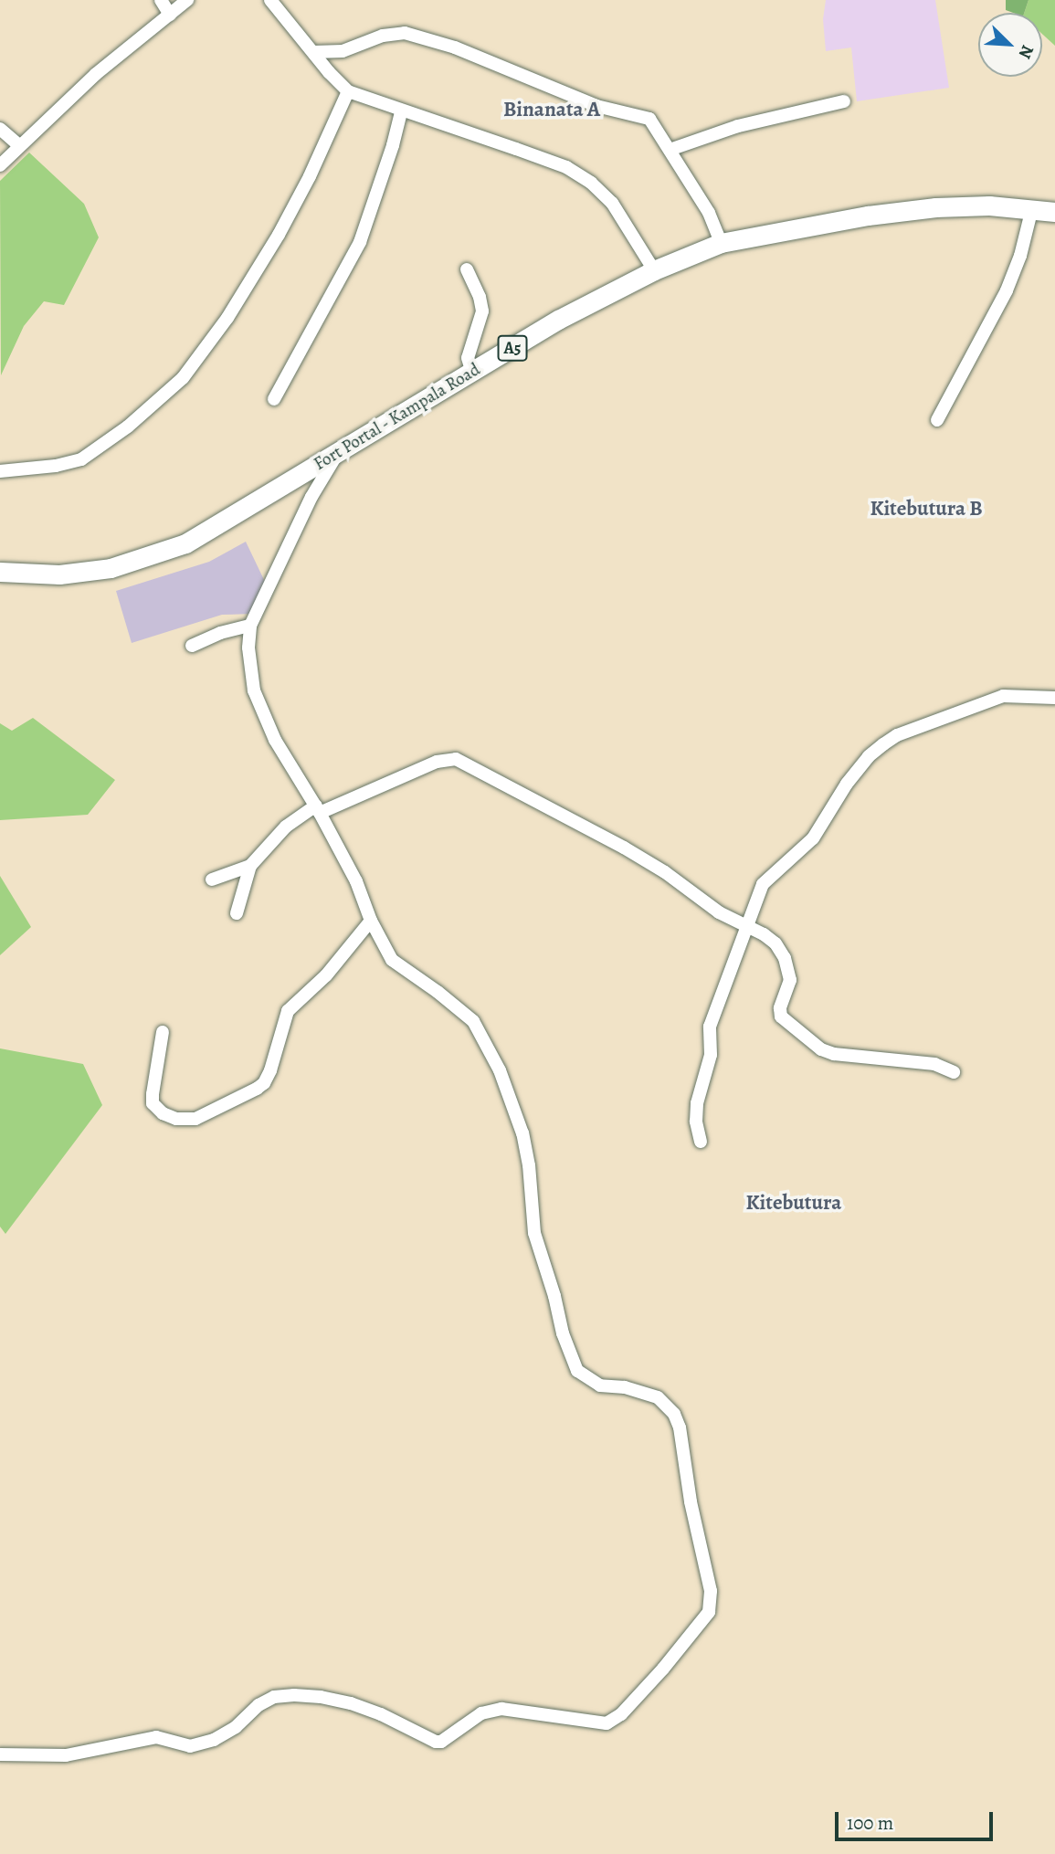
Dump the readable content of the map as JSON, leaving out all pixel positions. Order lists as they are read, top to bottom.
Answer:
{
  "streets": {
    "highway": ["A5", "Fort Portal - Kampala Road"]
  },
  "districts": ["Binanata A", "Kitebutura B", "Kitebutura"],
  "scale_bar": "100 m",
  "north": "bottom right"
}
